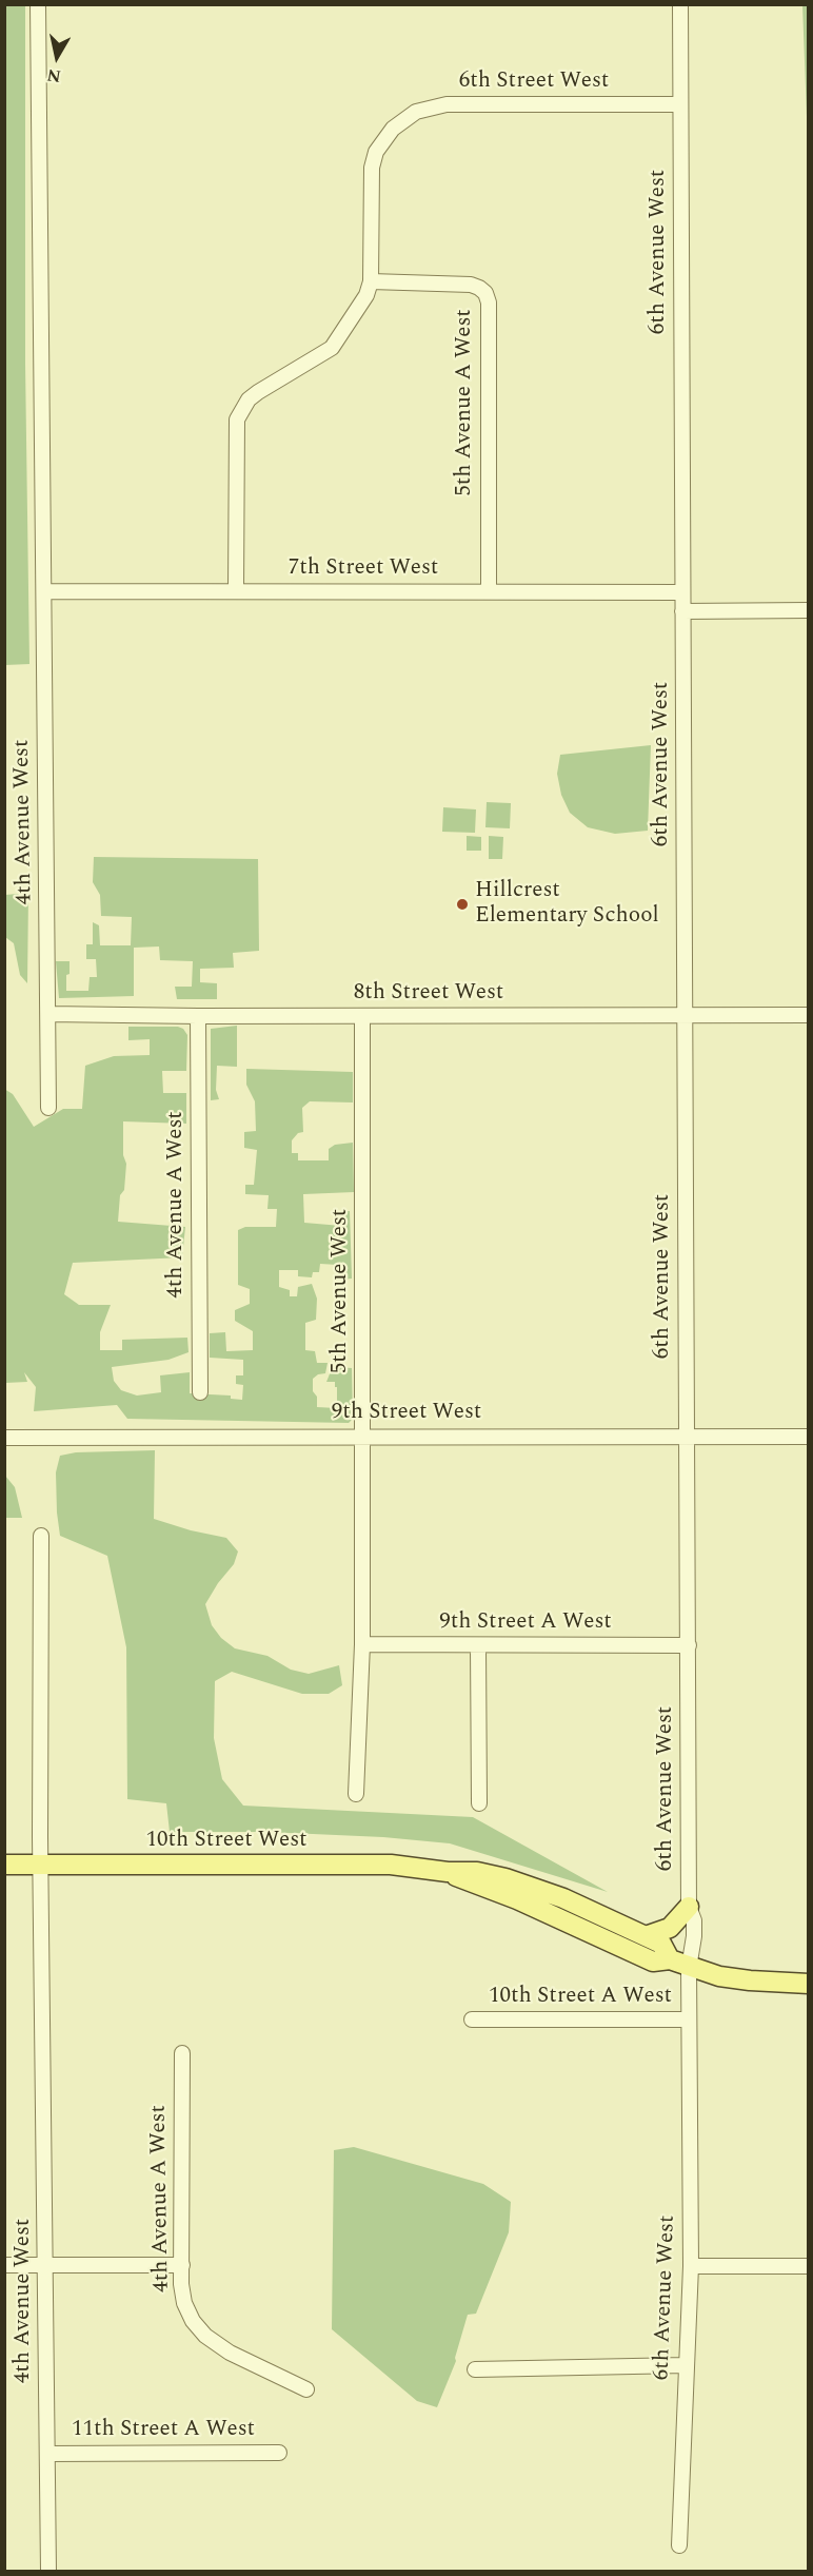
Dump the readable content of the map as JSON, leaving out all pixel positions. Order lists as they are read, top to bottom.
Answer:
{
  "streets": {
    "main road": ["10th Street West"],
    "street": [
      "6th Street West",
      "6th Avenue West",
      "5th Avenue A West",
      "7th Street West",
      "4th Avenue West",
      "8th Street West",
      "4th Avenue A West",
      "5th Avenue West",
      "9th Street West",
      "9th Street A West",
      "10th Street A West",
      "11th Street A West"
    ]
  },
  "crossings": [
    ["6th Street West", "6th Avenue West"],
    ["6th Street West", "5th Avenue A West"],
    ["6th Avenue West", "7th Street West"],
    ["6th Avenue West", "8th Street West"],
    ["6th Avenue West", "9th Street West"],
    ["6th Avenue West", "9th Street A West"],
    ["6th Avenue West", "10th Street West"],
    ["6th Avenue West", "10th Street A West"],
    ["5th Avenue A West", "7th Street West"],
    ["7th Street West", "4th Avenue West"],
    ["4th Avenue West", "8th Street West"],
    ["4th Avenue West", "10th Street West"],
    ["4th Avenue West", "11th Street A West"],
    ["8th Street West", "4th Avenue A West"],
    ["8th Street West", "5th Avenue West"],
    ["5th Avenue West", "9th Street West"],
    ["5th Avenue West", "9th Street A West"]
  ],
  "places": ["Hillcrest Elementary School"],
  "north": "bottom"
}
